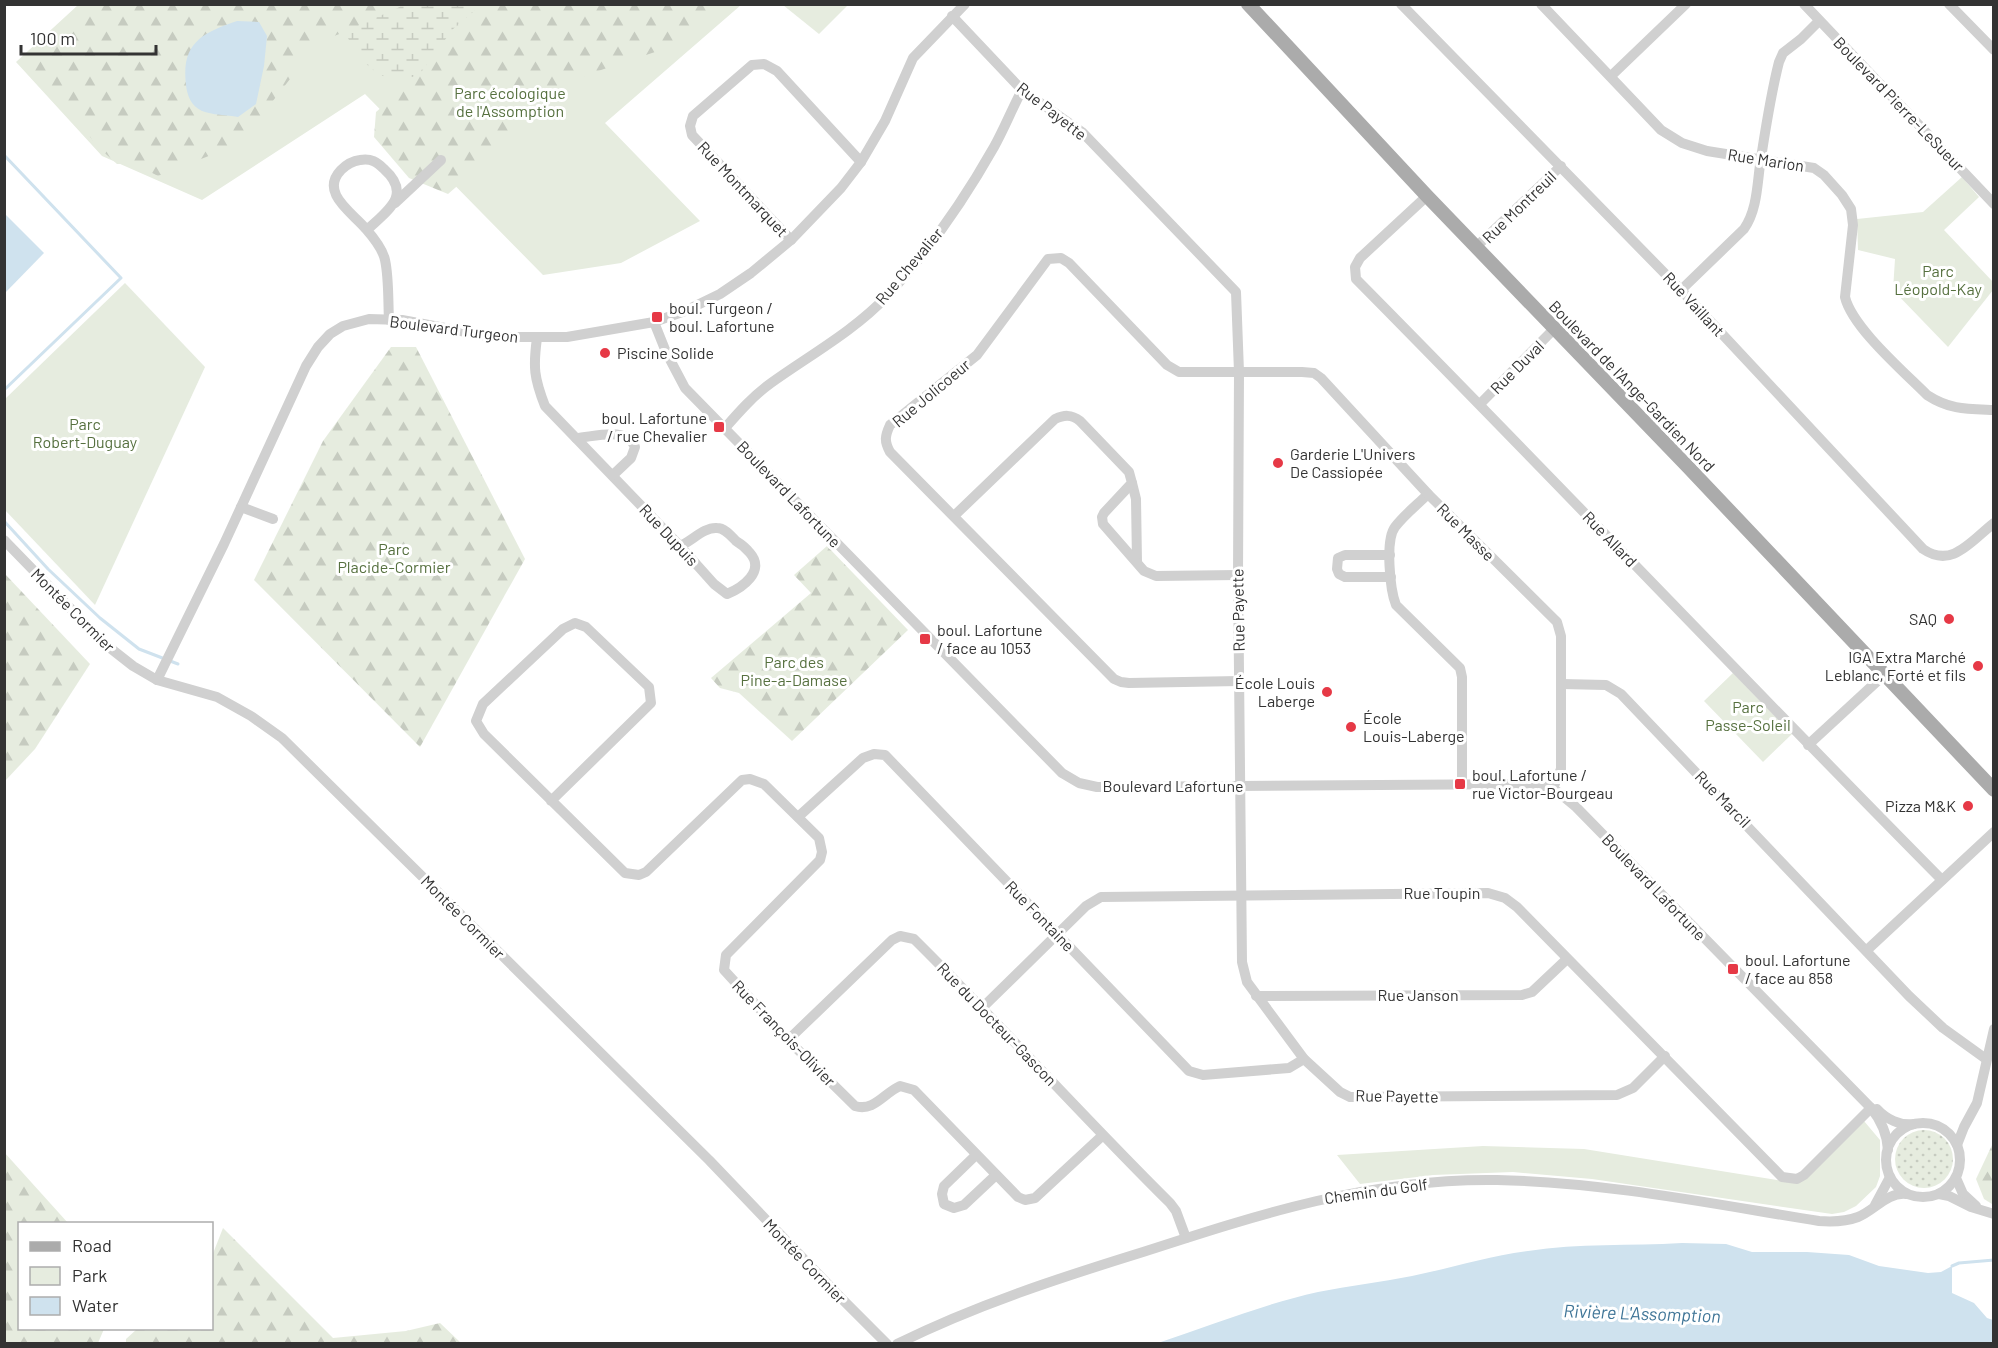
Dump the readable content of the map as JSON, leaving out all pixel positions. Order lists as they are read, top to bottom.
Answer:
{
  "streets": {
    "main road": ["Boulevard de l'Ange-Gardien Nord"],
    "street": [
      "Boulevard Pierre-LeSueur",
      "Rue Payette",
      "Rue Marion",
      "Rue Montmarquet",
      "Rue Montreuil",
      "Rue Chevalier",
      "Rue Vaillant",
      "Boulevard Turgeon",
      "Rue Duval",
      "Rue Jolicoeur",
      "Boulevard Lafortune",
      "Rue Masse",
      "Rue Dupuis",
      "Rue Allard",
      "Montée Cormier",
      "Rue Marcil",
      "Rue Toupin",
      "Rue Fontaine",
      "Rue Janson",
      "Rue du Docteur-Gascon",
      "Rue François-Olivier",
      "Chemin du Golf"
    ]
  },
  "crossings": [
    ["Rue Payette", "Rue Chevalier"],
    ["Rue Payette", "Boulevard Turgeon"],
    ["Rue Payette", "Rue Jolicoeur"],
    ["Rue Payette", "Boulevard Lafortune"],
    ["Rue Payette", "Rue Masse"],
    ["Rue Payette", "Rue Toupin"],
    ["Rue Payette", "Rue Fontaine"],
    ["Rue Payette", "Rue Janson"],
    ["Rue Montmarquet", "Boulevard Turgeon"],
    ["Rue Montreuil", "Rue Vaillant"],
    ["Rue Montreuil", "Boulevard de l'Ange-Gardien Nord"],
    ["Rue Chevalier", "Boulevard Lafortune"],
    ["Boulevard Turgeon", "Boulevard Lafortune"],
    ["Boulevard Turgeon", "Rue Dupuis"],
    ["Boulevard Turgeon", "Montée Cormier"],
    ["Rue Duval", "Boulevard de l'Ange-Gardien Nord"],
    ["Rue Duval", "Rue Allard"],
    ["Boulevard de l'Ange-Gardien Nord", "Rue Allard"],
    ["Rue Jolicoeur", "Rue Masse"],
    ["Boulevard Lafortune", "Rue Masse"],
    ["Boulevard Lafortune", "Rue Toupin"],
    ["Boulevard Lafortune", "Chemin du Golf"],
    ["Rue Masse", "Rue Marcil"],
    ["Rue Toupin", "Rue Fontaine"],
    ["Rue Toupin", "Rue Janson"],
    ["Rue Toupin", "Rue du Docteur-Gascon"],
    ["Rue Fontaine", "Rue François-Olivier"],
    ["Rue du Docteur-Gascon", "Rue François-Olivier"],
    ["Rue du Docteur-Gascon", "Chemin du Golf"]
  ],
  "water": ["Rivière L'Assomption"],
  "parks": [
    "Parc écologique de l'Assomption",
    "Parc Léopold-Kay",
    "Parc Robert-Duguay",
    "Parc Placide-Cormier",
    "Parc des Pine-a-Damase",
    "Parc Passe-Soleil"
  ],
  "places": {
    "transit": [
      "boul. Turgeon / boul. Lafortune",
      "boul. Lafortune / rue Chevalier",
      "boul. Lafortune / face au 1053",
      "boul. Lafortune / rue Victor-Bourgeau",
      "boul. Lafortune / face au 858"
    ],
    "other": [
      "Piscine Solide",
      "Garderie L'Univers De Cassiopée",
      "SAQ",
      "IGA Extra Marché Leblanc, Forté et fils",
      "École Louis Laberge",
      "École Louis-Laberge",
      "Pizza M&K"
    ]
  },
  "legend": ["Road", "Park", "Water"],
  "scale_bar": "100 m"
}
